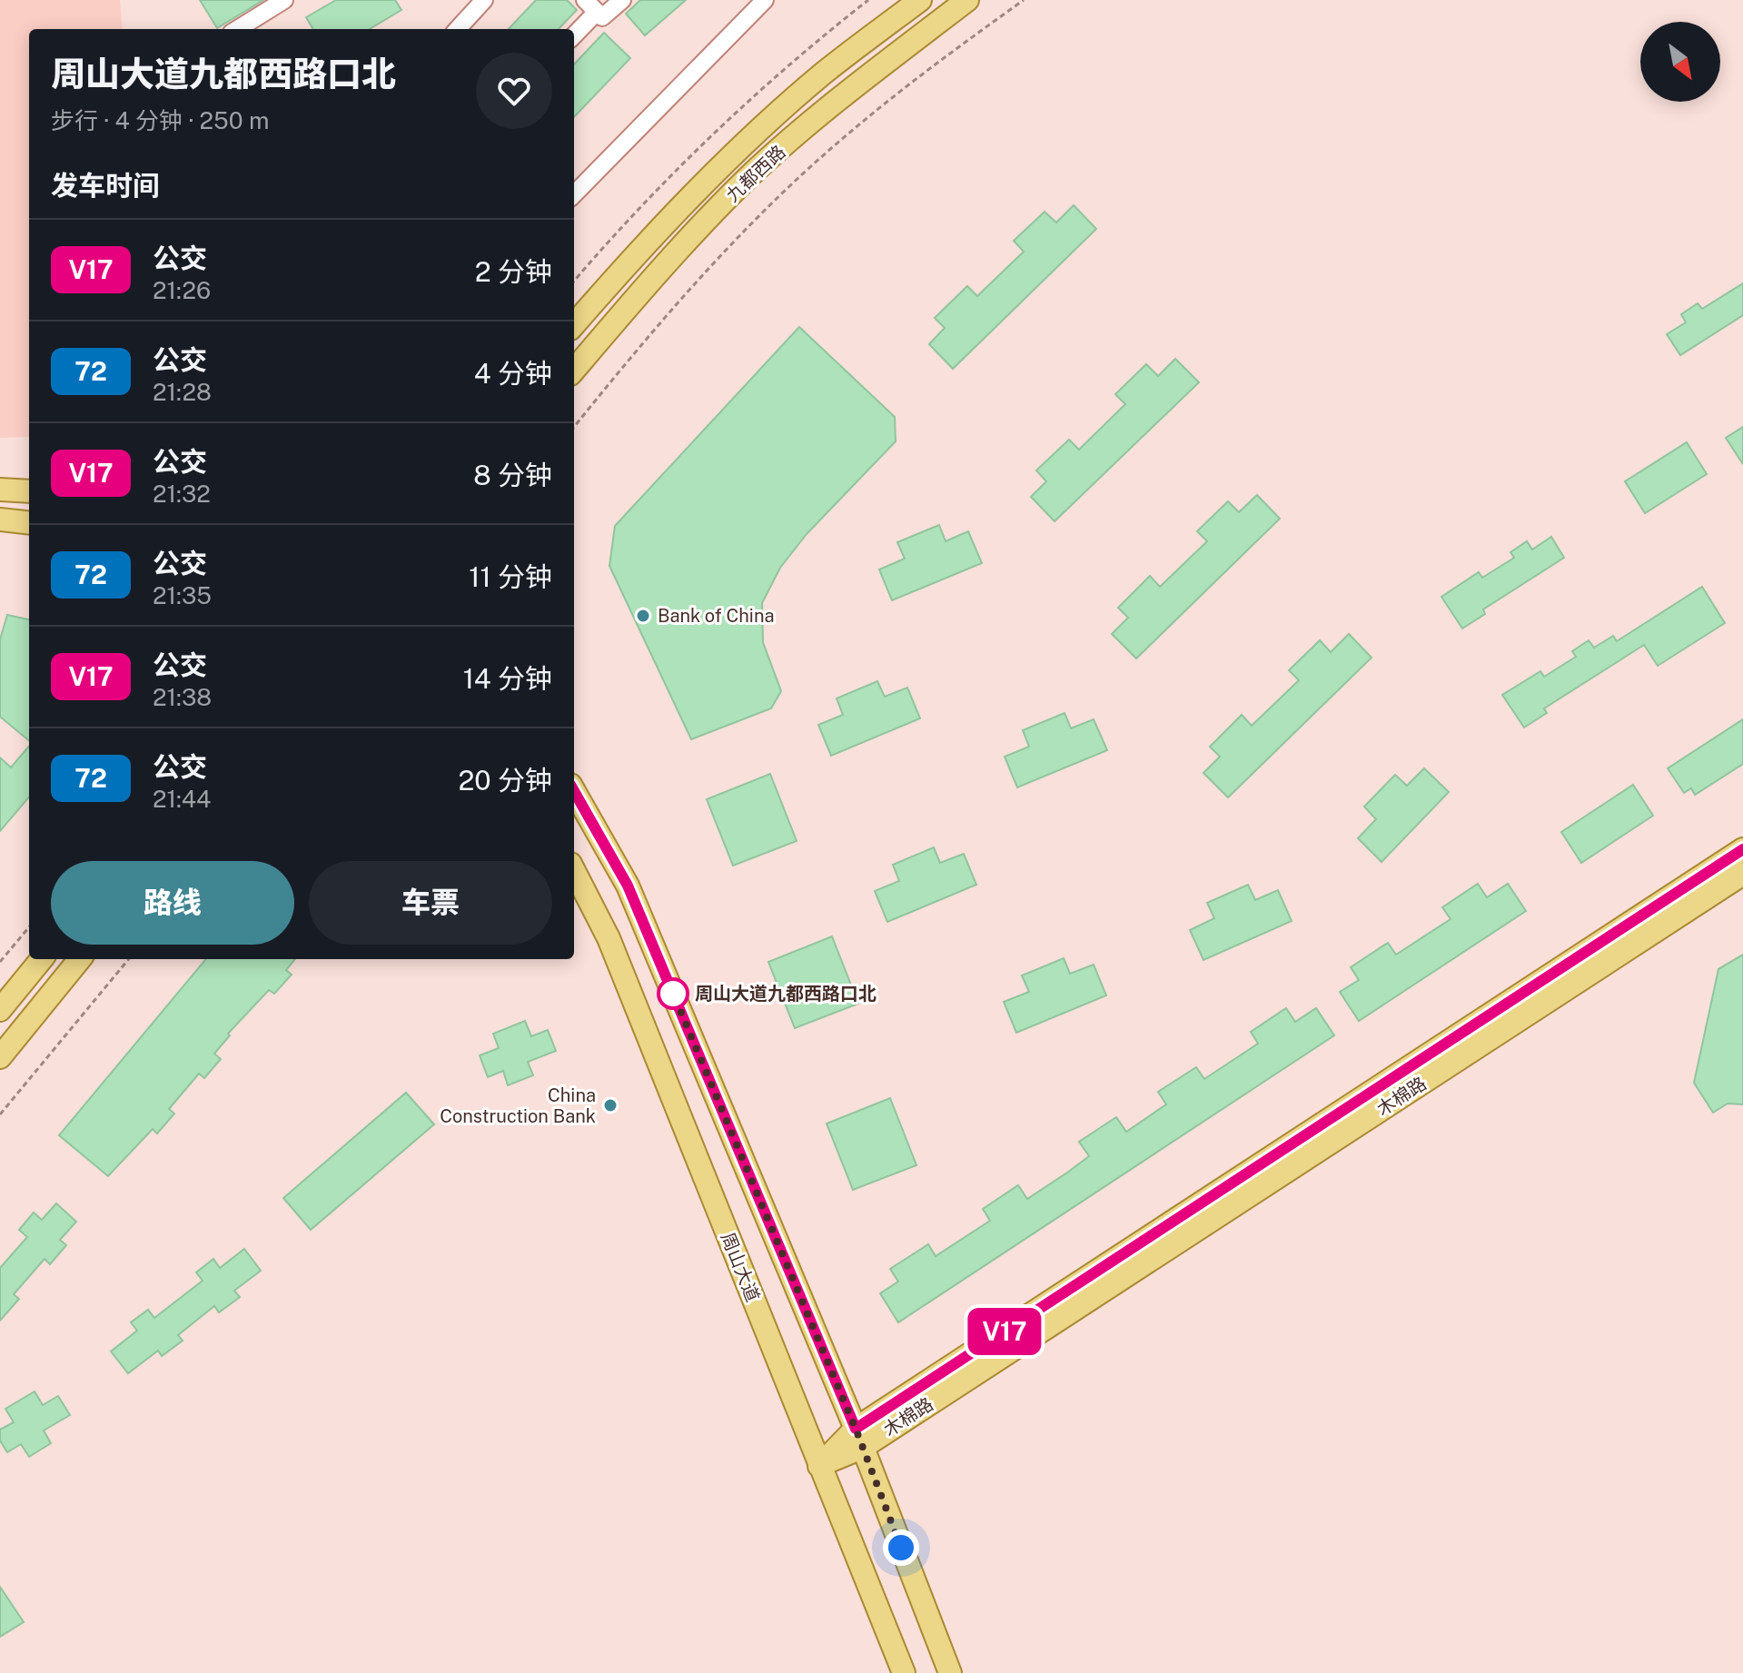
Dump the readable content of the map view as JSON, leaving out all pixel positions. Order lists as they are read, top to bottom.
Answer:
{
  "streets": {
    "main road": ["九都西路", "木棉路", "周山大道"]
  },
  "crossings": [
    ["木棉路", "周山大道"]
  ],
  "places": ["Bank of China", "周山大道九都西路口北", "China Construction Bank"],
  "lines": ["bus line V17"],
  "north": "bottom right",
  "page": {
    "on_map": "V17",
    "heading": [
      ["周山大道九都西路口北", "步行 · 4 分钟 · 250 m"],
      "发车时间"
    ],
    "list": [
      {
        "mark": "V17",
        "name": "公交",
        "note": "21:26",
        "value": "2 分钟"
      },
      {
        "mark": "72",
        "name": "公交",
        "note": "21:28",
        "value": "4 分钟"
      },
      {
        "mark": "V17",
        "name": "公交",
        "note": "21:32",
        "value": "8 分钟"
      },
      {
        "mark": "72",
        "name": "公交",
        "note": "21:35",
        "value": "11 分钟"
      },
      {
        "mark": "V17",
        "name": "公交",
        "note": "21:38",
        "value": "14 分钟"
      },
      {
        "mark": "72",
        "name": "公交",
        "note": "21:44",
        "value": "20 分钟"
      }
    ],
    "buttons": ["路线", "车票"]
  }
}
